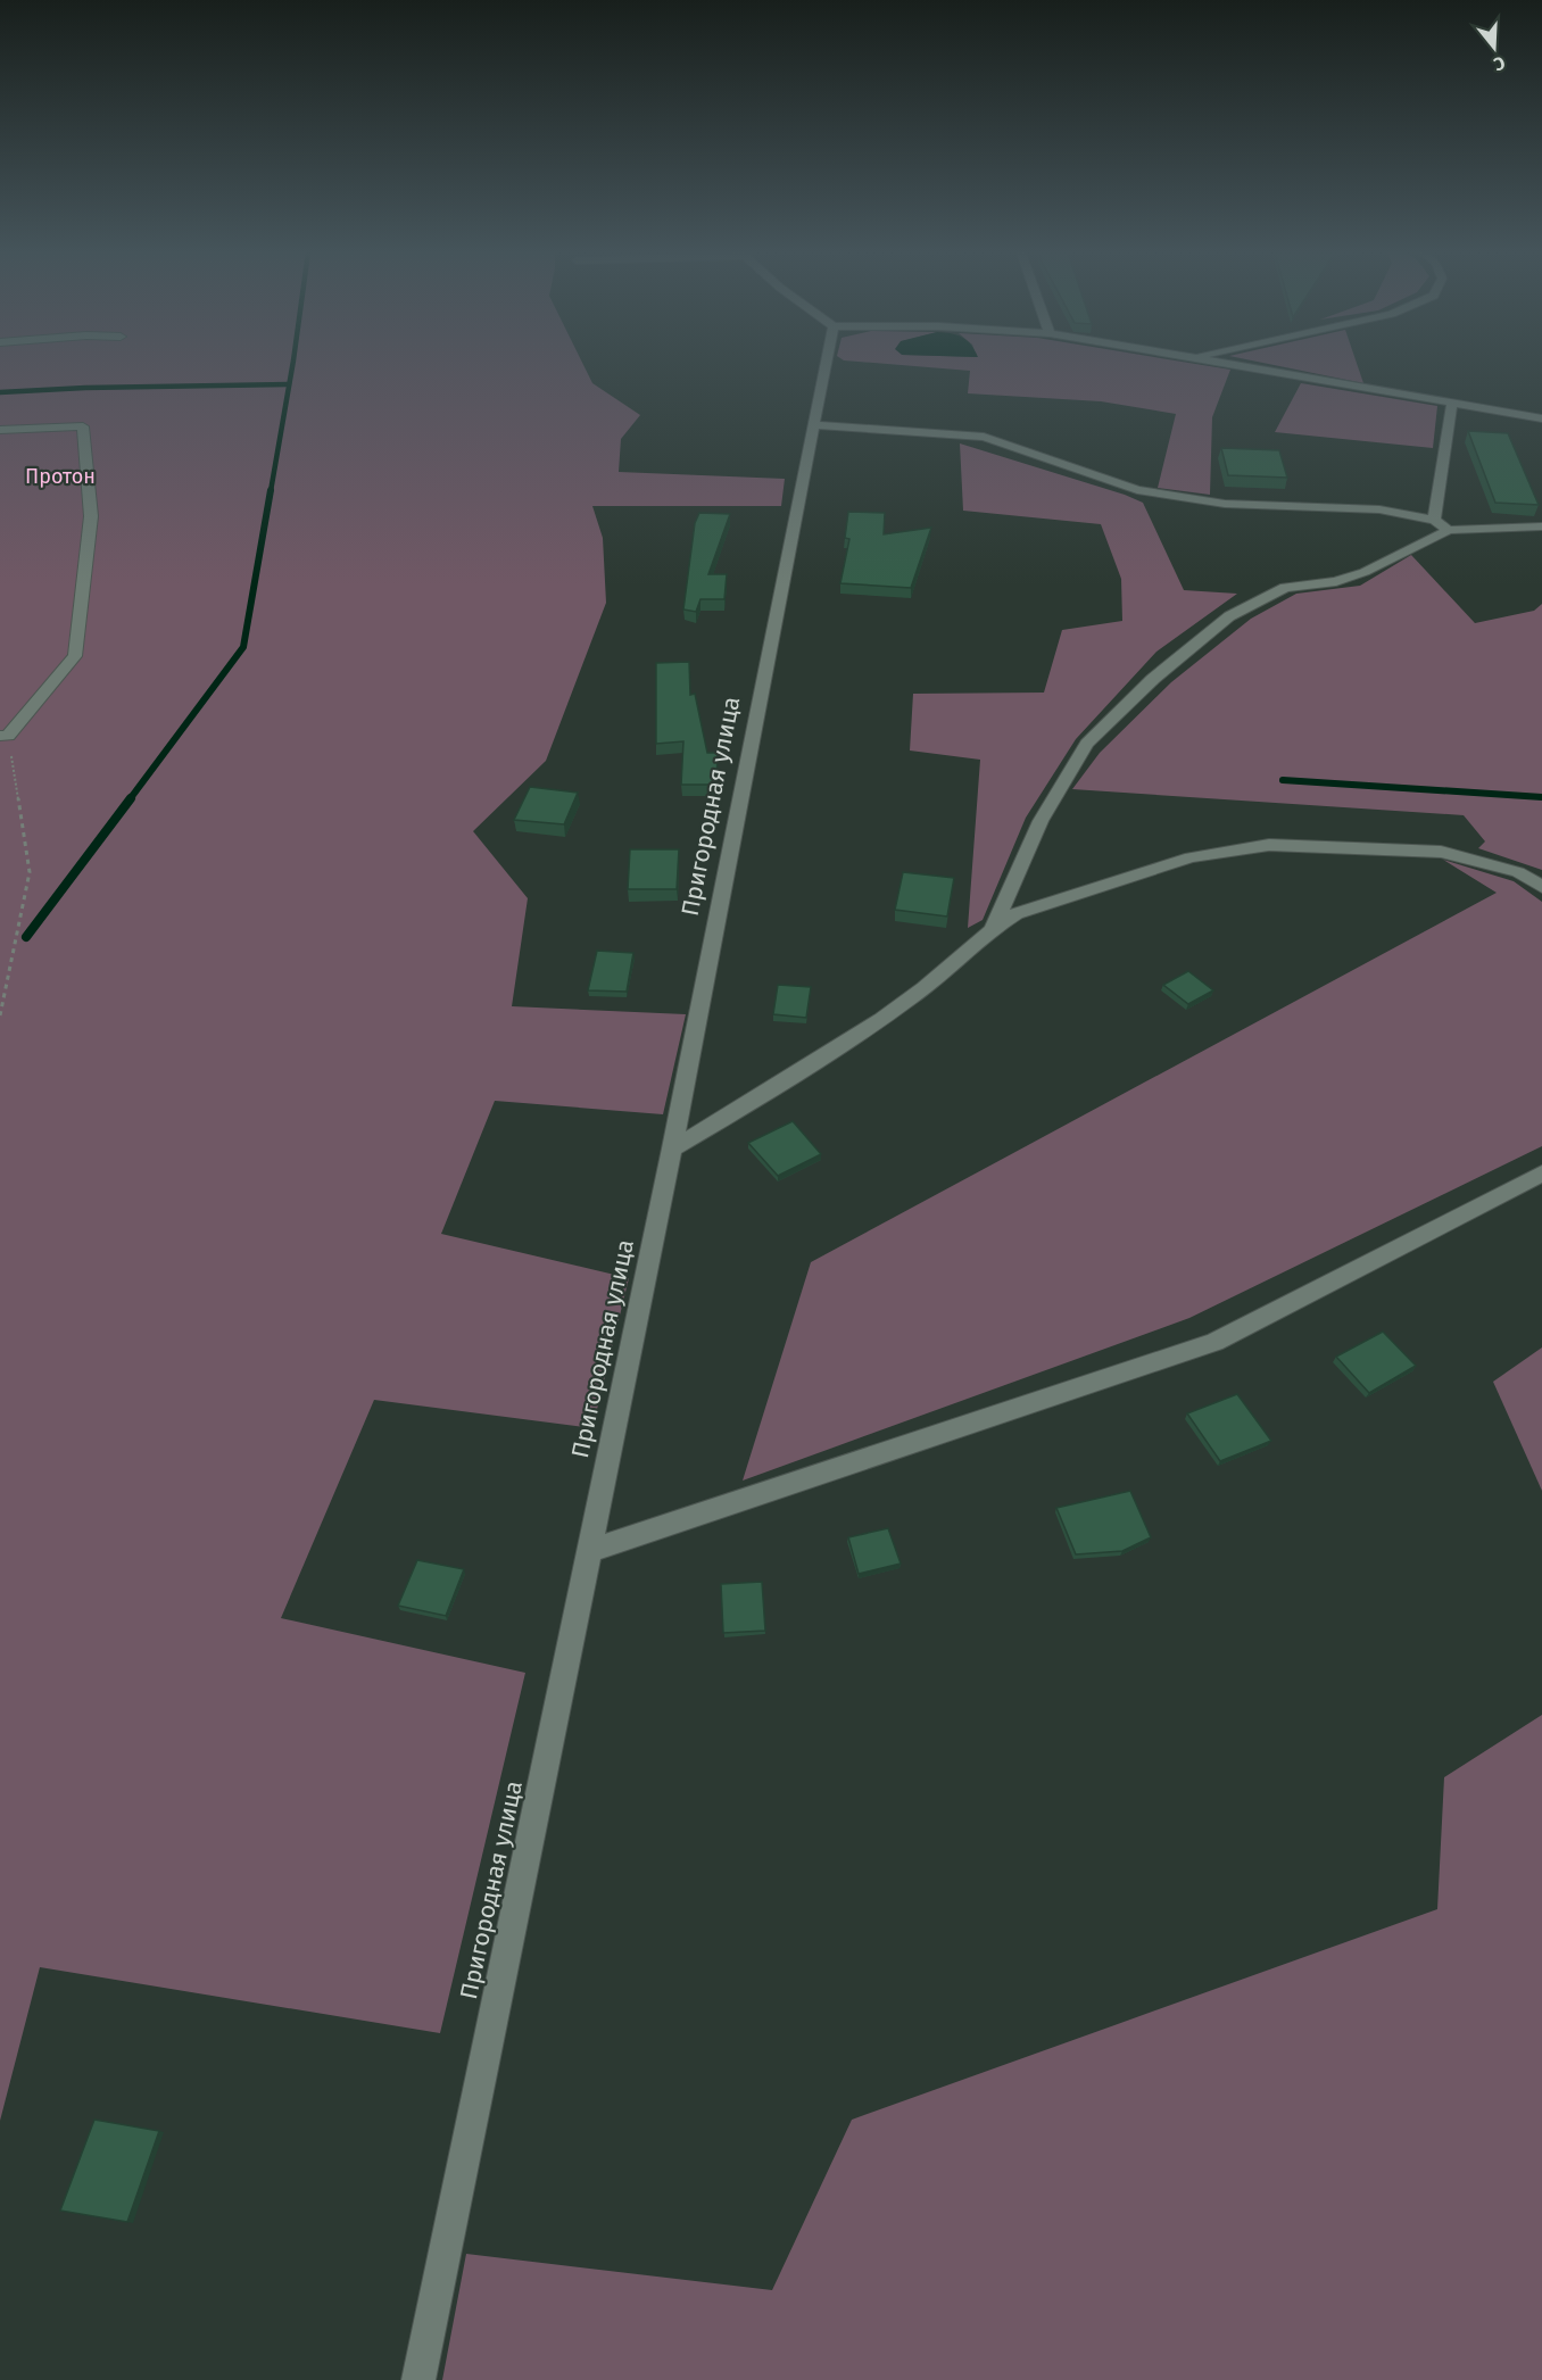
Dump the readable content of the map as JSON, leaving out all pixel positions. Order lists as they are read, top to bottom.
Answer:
{
  "streets": {
    "street": ["Пригородная улица"]
  },
  "parks": ["Протон"],
  "north": "bottom"
}
